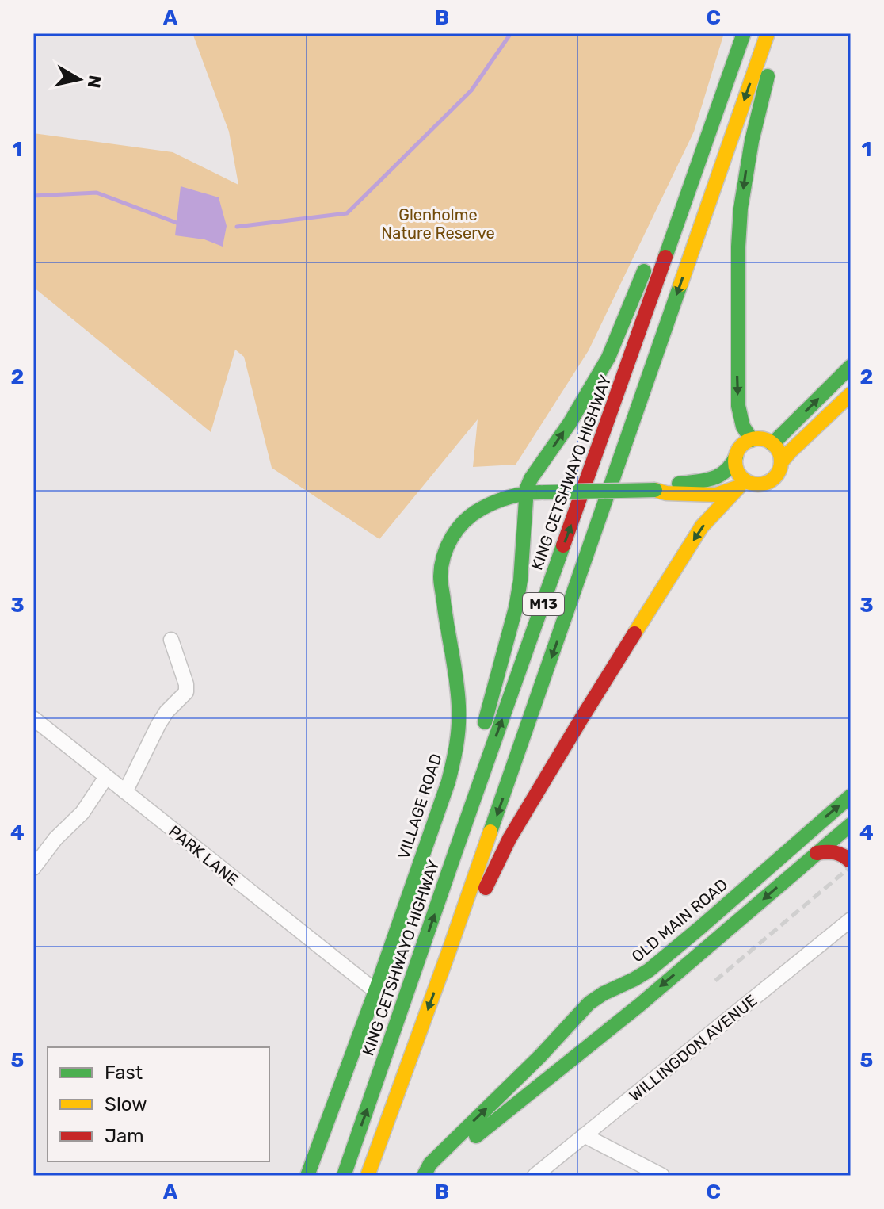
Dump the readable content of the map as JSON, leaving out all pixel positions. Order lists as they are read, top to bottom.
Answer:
{
  "streets": {
    "main road": [
      "KING CETSHWAYO HIGHWAY",
      "M13",
      "VILLAGE ROAD",
      "OLD MAIN ROAD"
    ],
    "street": ["PARK LANE", "WILLINGDON AVENUE"]
  },
  "crossings": [
    ["VILLAGE ROAD", "PARK LANE"]
  ],
  "parks": ["Glenholme Nature Reserve"],
  "legend": ["Fast", "Slow", "Jam"],
  "north": "right",
  "grid": {
    "columns": ["A", "B", "C"],
    "rows": [
      "1",
      "2",
      "3",
      "4",
      "5"
    ]
  }
}
